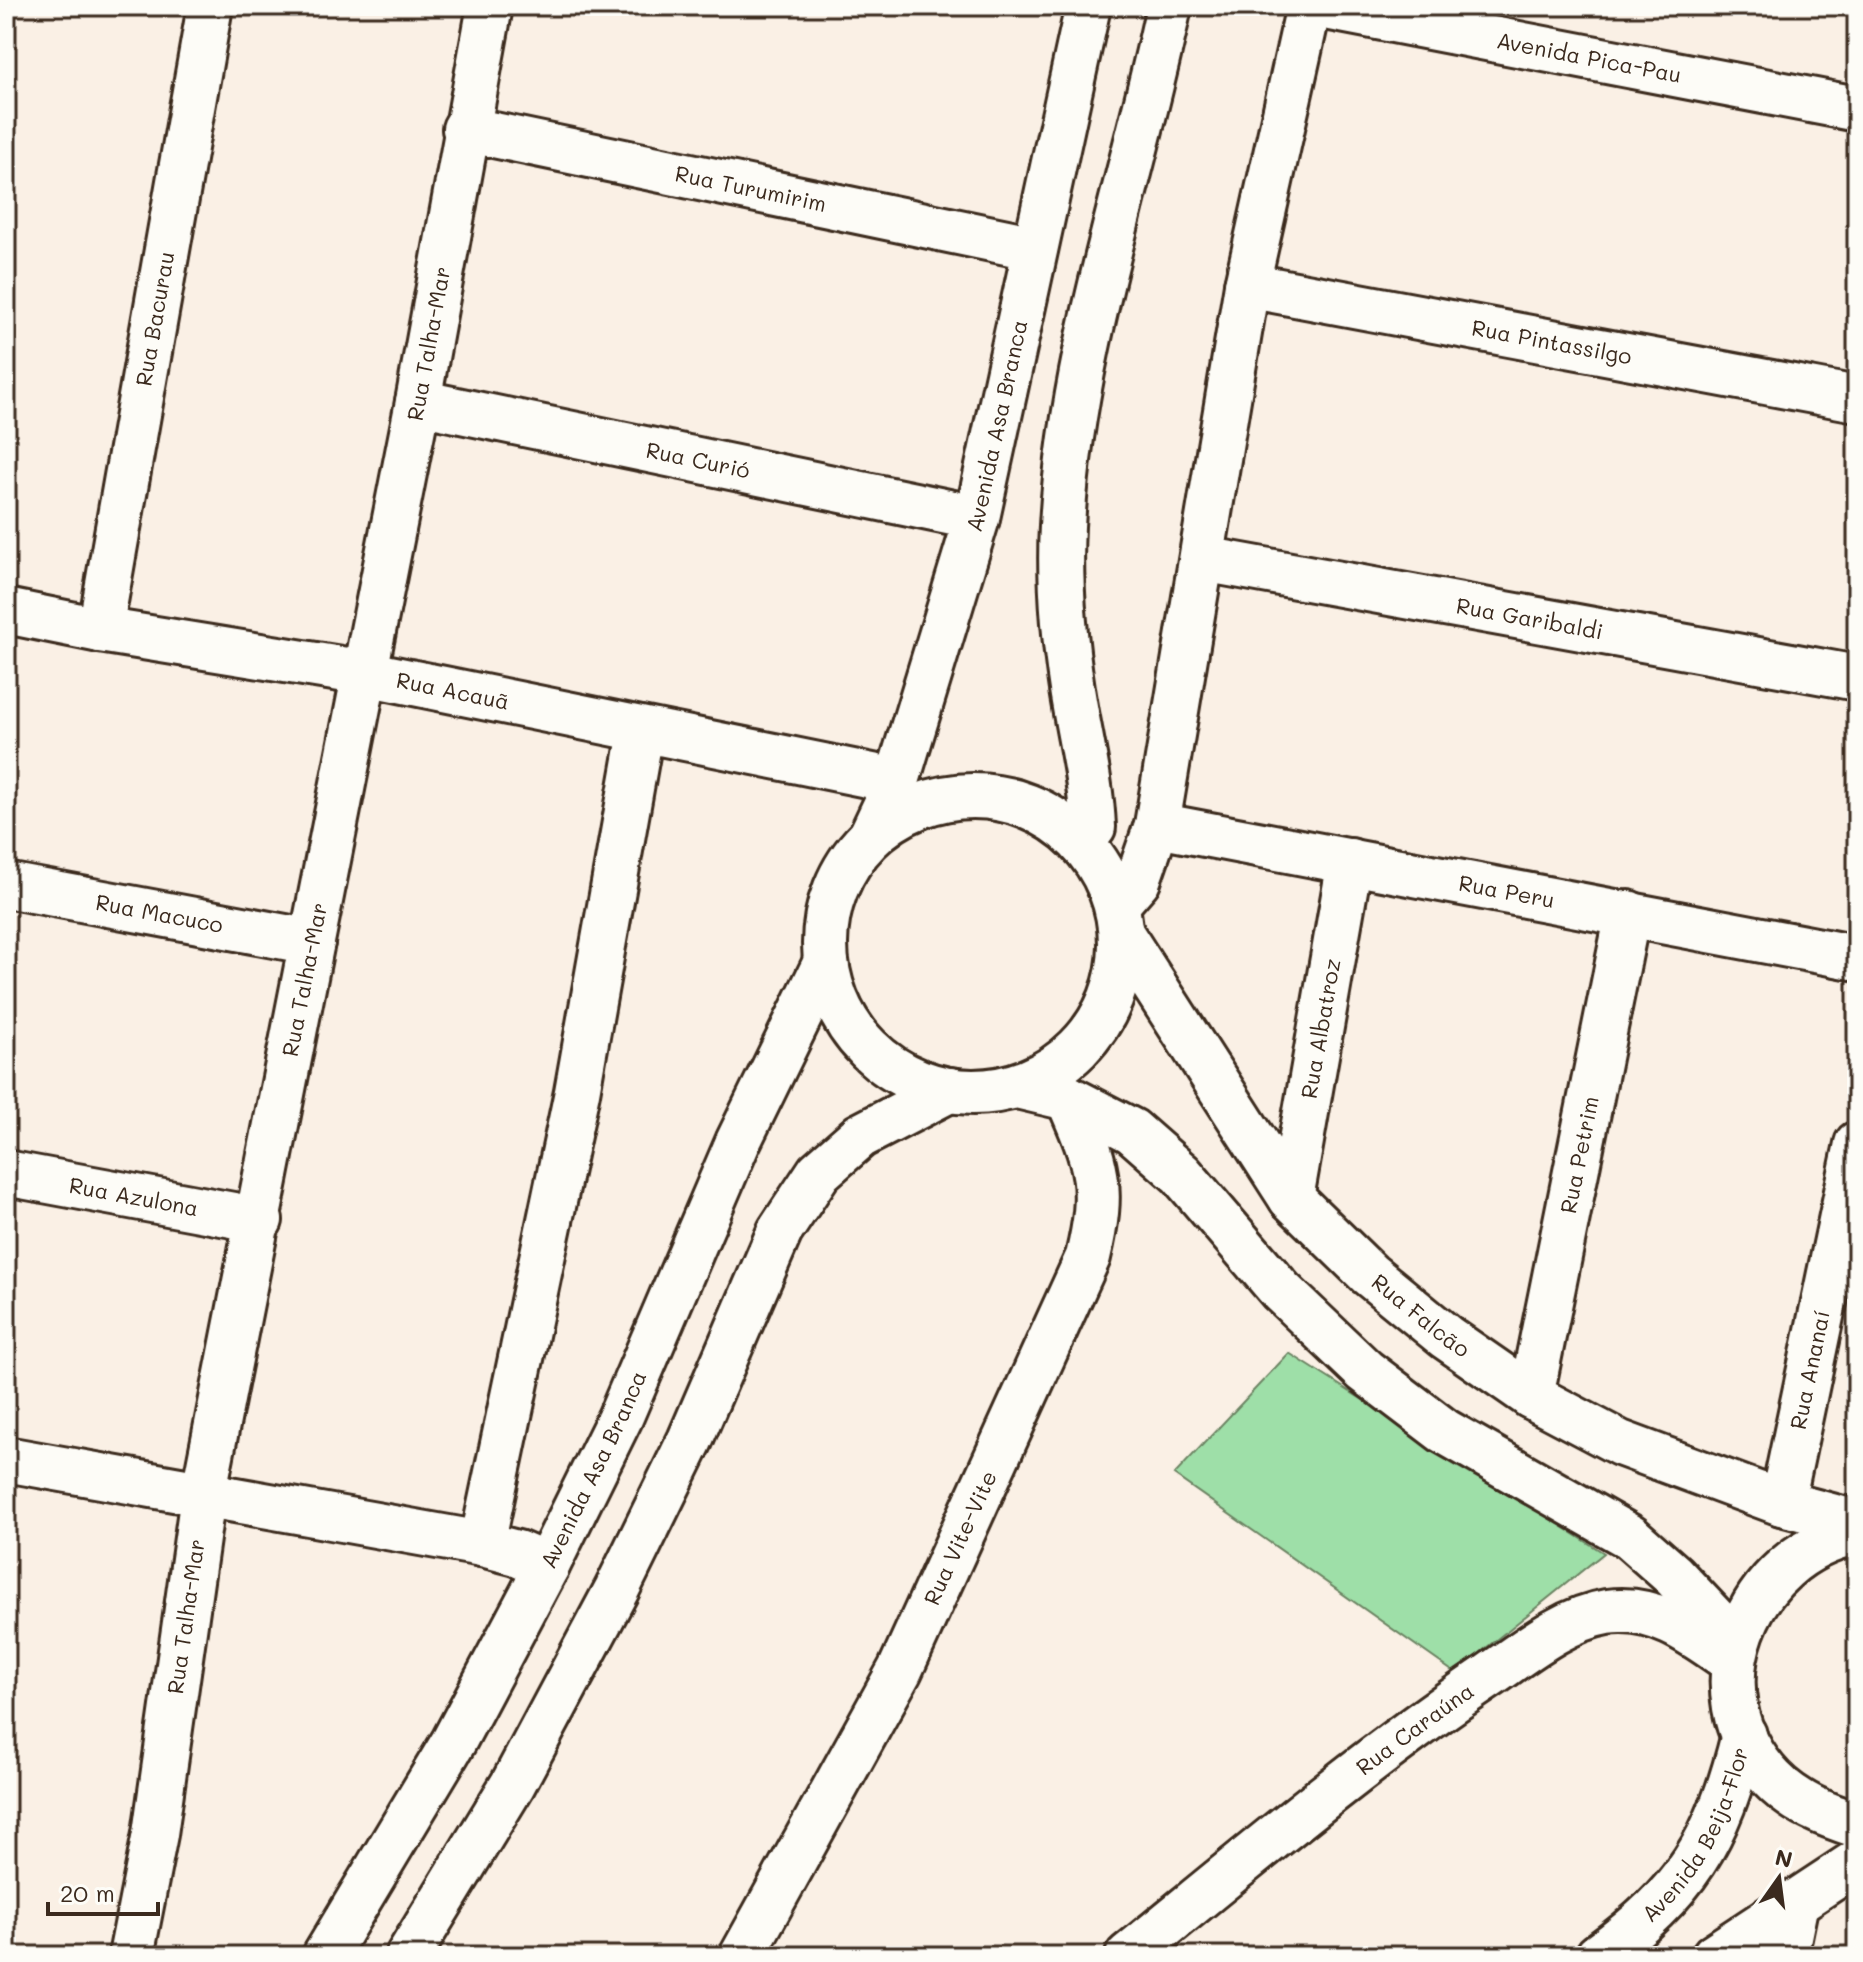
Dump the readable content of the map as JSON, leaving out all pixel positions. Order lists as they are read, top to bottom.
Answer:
{
  "streets": {
    "street": [
      "Avenida Pica-Pau",
      "Rua Turumirim",
      "Rua Bacurau",
      "Rua Pintassilgo",
      "Rua Talha-Mar",
      "Avenida Asa Branca",
      "Rua Curió",
      "Rua Garibaldi",
      "Rua Acauã",
      "Rua Peru",
      "Rua Macuco",
      "Rua Albatroz",
      "Rua Petrim",
      "Rua Azulona",
      "Rua Falcão",
      "Rua Ananaí",
      "Rua Vite-Vite",
      "Rua Caraúna",
      "Avenida Beija-Flor"
    ]
  },
  "crossings": [
    ["Rua Turumirim", "Rua Talha-Mar"],
    ["Rua Turumirim", "Avenida Asa Branca"],
    ["Rua Bacurau", "Rua Acauã"],
    ["Rua Talha-Mar", "Rua Curió"],
    ["Rua Talha-Mar", "Rua Acauã"],
    ["Rua Talha-Mar", "Rua Macuco"],
    ["Rua Talha-Mar", "Rua Azulona"],
    ["Avenida Asa Branca", "Rua Curió"],
    ["Avenida Asa Branca", "Rua Acauã"],
    ["Avenida Asa Branca", "Rua Falcão"],
    ["Rua Peru", "Rua Albatroz"],
    ["Rua Peru", "Rua Petrim"],
    ["Rua Albatroz", "Rua Falcão"],
    ["Rua Petrim", "Rua Falcão"],
    ["Rua Falcão", "Rua Ananaí"]
  ],
  "scale_bar": "20 m",
  "north": "top"
}
